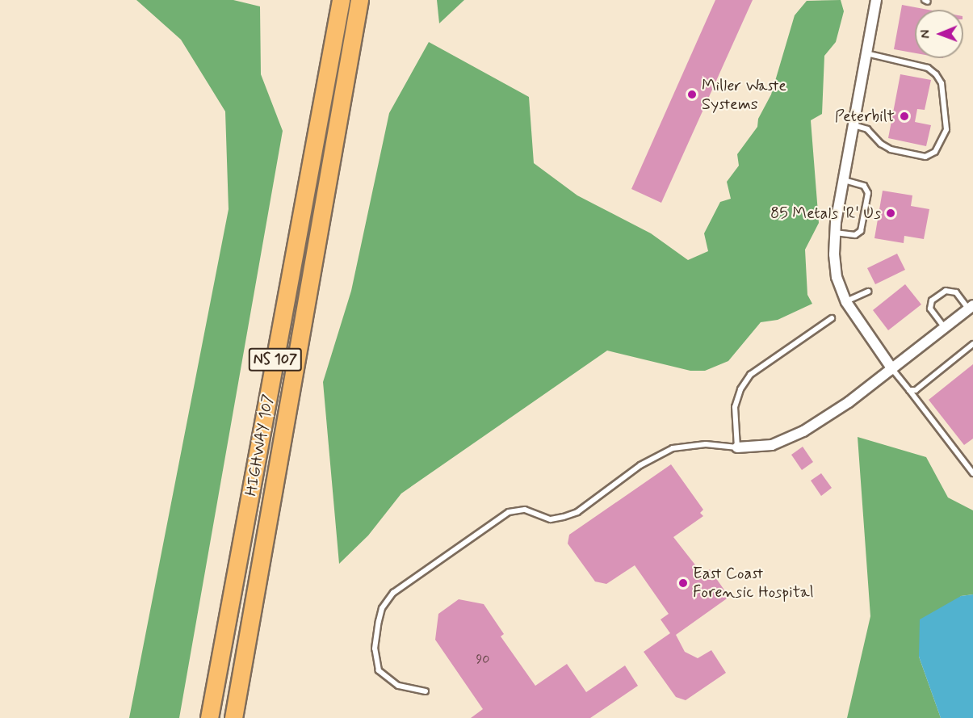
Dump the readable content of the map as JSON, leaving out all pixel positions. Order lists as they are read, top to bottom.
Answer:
{
  "streets": {
    "highway": ["NS 107", "HIGHWAY 107"]
  },
  "places": [
    "Miller Waste Systems",
    "Peterbilt",
    "85 Metals 'R' Us",
    "East Coast Forensic Hospital"
  ],
  "house_numbers": ["90"],
  "north": "left"
}
